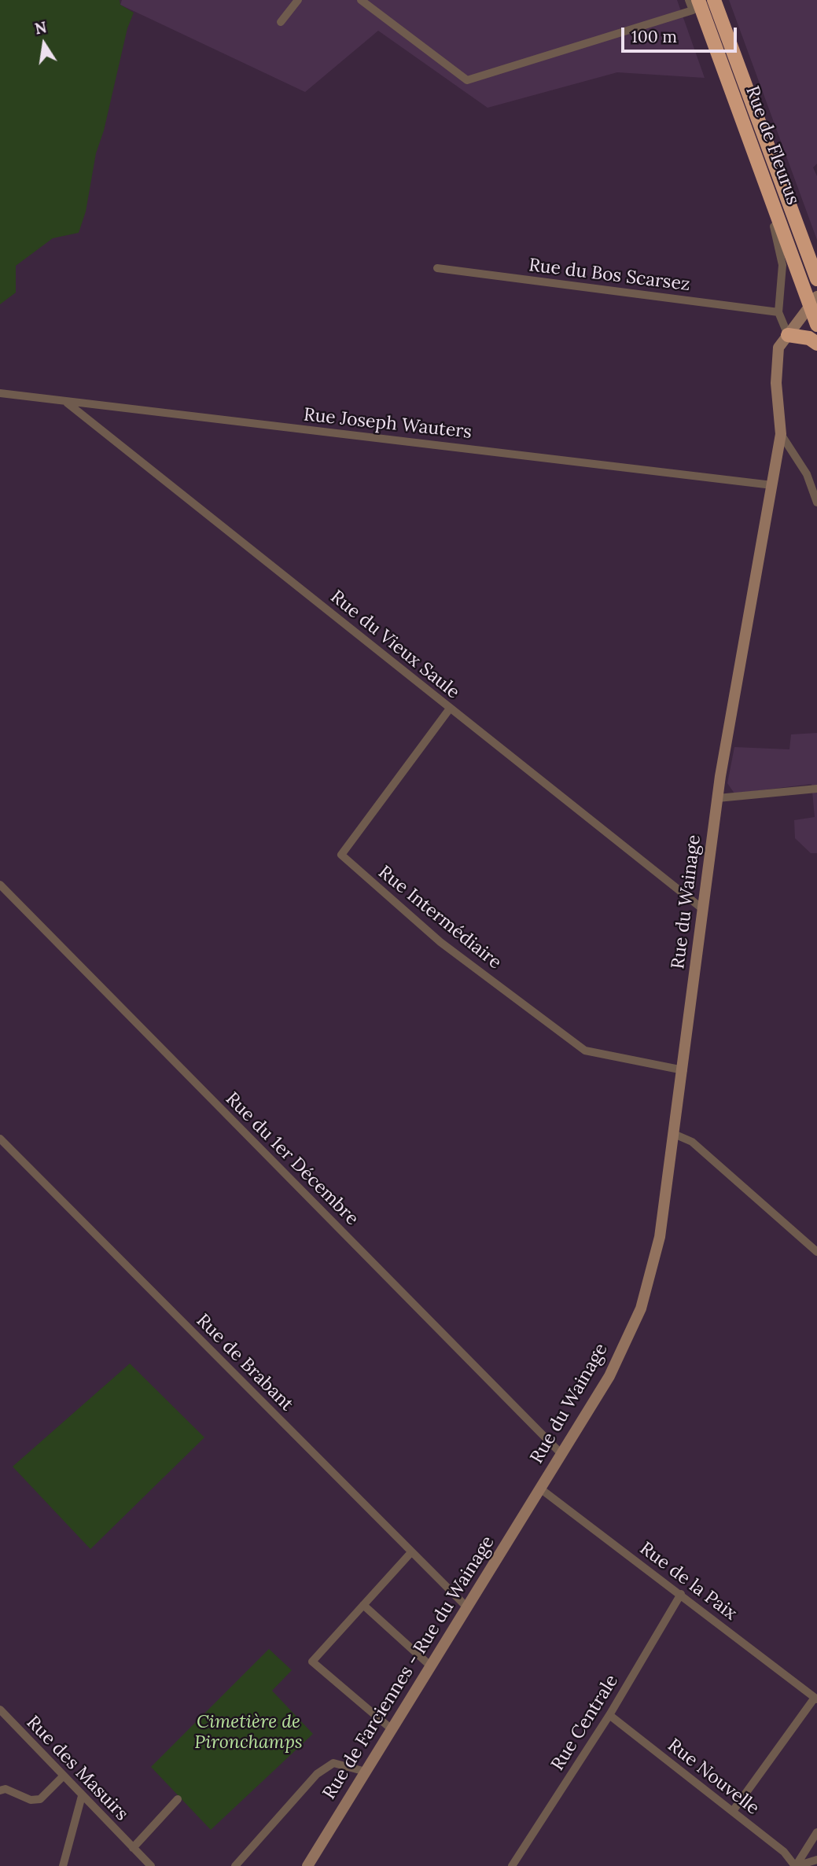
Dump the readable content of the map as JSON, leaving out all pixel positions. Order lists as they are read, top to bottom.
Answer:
{
  "streets": {
    "highway": ["Rue de Fleurus"],
    "street": [
      "Rue du Bos Scarsez",
      "Rue Joseph Wauters",
      "Rue du Vieux Saule",
      "Rue du Wainage",
      "Rue Intermédiaire",
      "Rue du 1er Décembre",
      "Rue de Brabant",
      "Rue de la Paix",
      "Rue de Farciennes - Rue du Wainage",
      "Rue Centrale",
      "Rue des Masuirs",
      "Rue Nouvelle"
    ]
  },
  "crossings": [
    ["Rue de Fleurus", "Rue du Bos Scarsez"],
    ["Rue de Fleurus", "Rue du Wainage"],
    ["Rue Joseph Wauters", "Rue du Vieux Saule"],
    ["Rue Joseph Wauters", "Rue du Wainage"],
    ["Rue du Vieux Saule", "Rue du Wainage"],
    ["Rue du Vieux Saule", "Rue Intermédiaire"],
    ["Rue du Wainage", "Rue Intermédiaire"],
    ["Rue du Wainage", "Rue du 1er Décembre"],
    ["Rue du Wainage", "Rue de la Paix"],
    ["Rue du Wainage", "Rue de Farciennes - Rue du Wainage"],
    ["Rue de Brabant", "Rue de Farciennes - Rue du Wainage"],
    ["Rue de la Paix", "Rue de Farciennes - Rue du Wainage"],
    ["Rue de la Paix", "Rue Centrale"],
    ["Rue Centrale", "Rue Nouvelle"]
  ],
  "parks": ["Cimetière de Pironchamps"],
  "scale_bar": "100 m",
  "north": "top"
}
